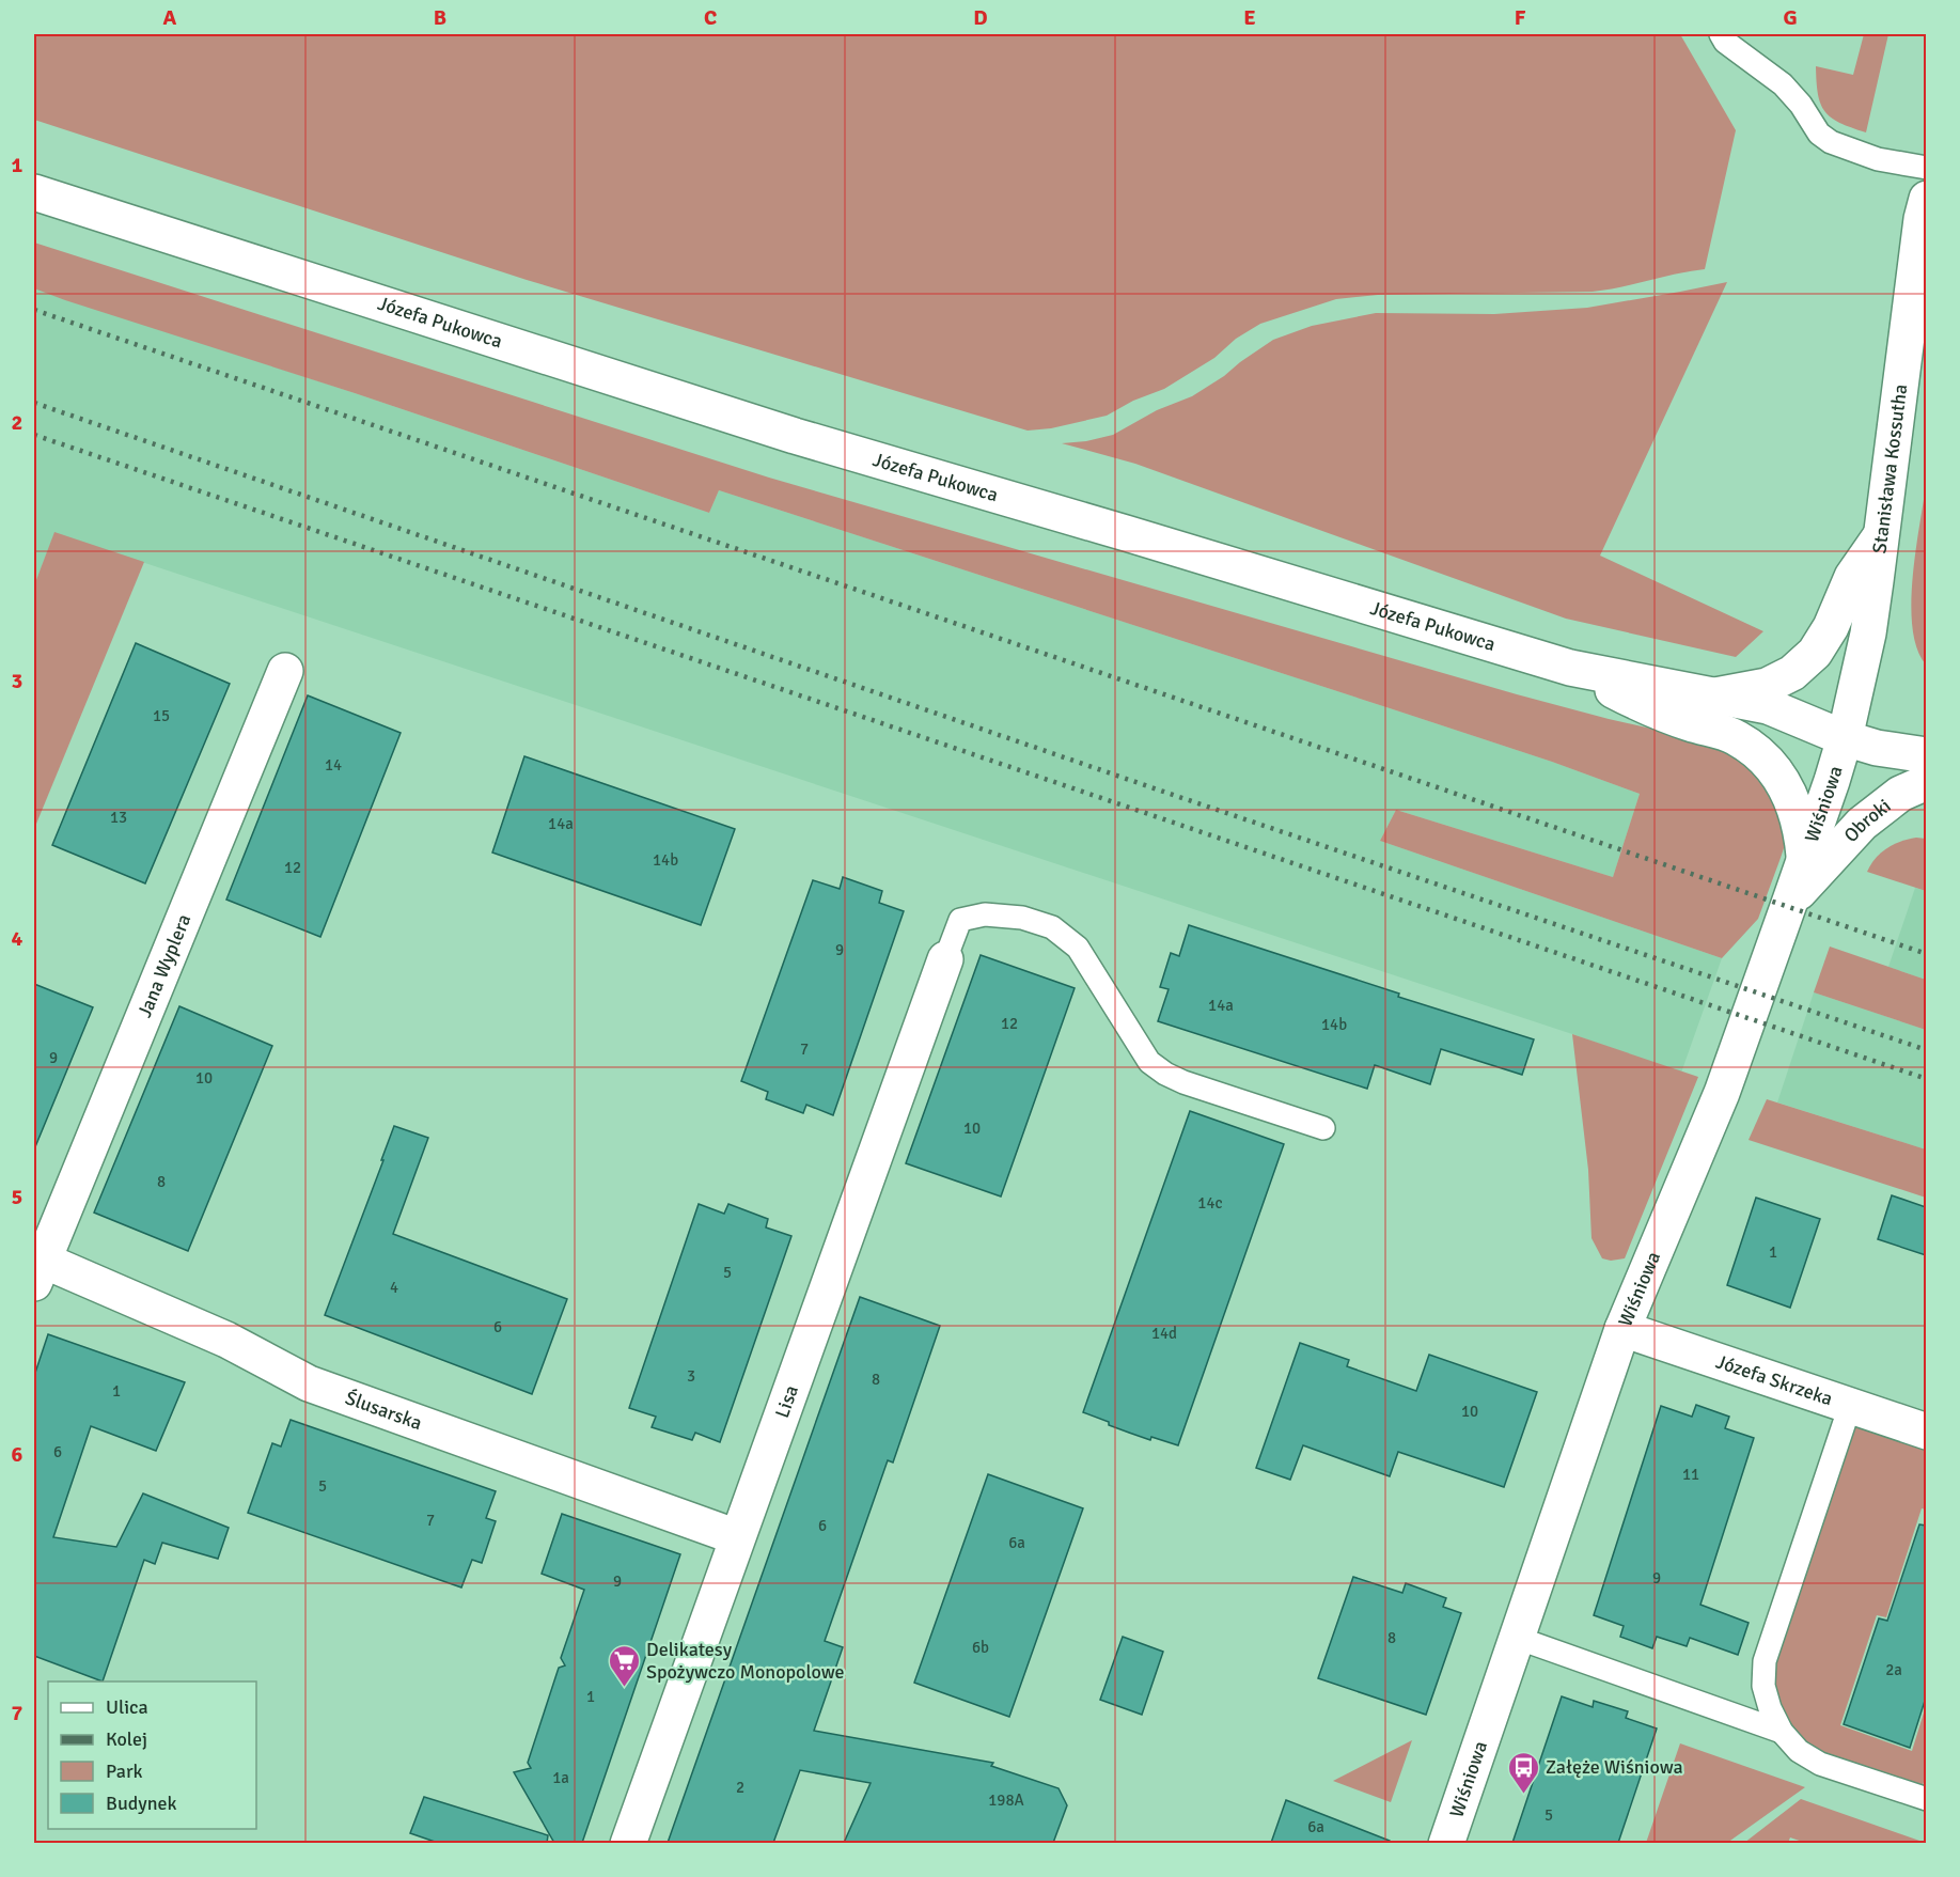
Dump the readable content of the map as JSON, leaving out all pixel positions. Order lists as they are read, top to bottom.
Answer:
{
  "streets": {
    "street": [
      "Józefa Pukowca",
      "Stanisława Kossutha",
      "Wiśniowa",
      "Obroki",
      "Jana Wyplera",
      "Józefa Skrzeka",
      "Lisa",
      "Ślusarska"
    ]
  },
  "crossings": [
    ["Józefa Pukowca", "Stanisława Kossutha"],
    ["Józefa Pukowca", "Wiśniowa"],
    ["Stanisława Kossutha", "Wiśniowa"],
    ["Wiśniowa", "Obroki"],
    ["Wiśniowa", "Józefa Skrzeka"],
    ["Jana Wyplera", "Ślusarska"],
    ["Lisa", "Ślusarska"]
  ],
  "places": {
    "supermarket": ["Delikatesy Spożywczo Monopolowe"],
    "bus stop": ["Załęże Wiśniowa"]
  },
  "house_numbers": [
    "15",
    "14",
    "13",
    "14a",
    "14b",
    "12",
    "9",
    "14a",
    "12",
    "14b",
    "7",
    "9",
    "10",
    "10",
    "8",
    "14c",
    "1",
    "5",
    "4",
    "6",
    "14d",
    "3",
    "8",
    "1",
    "10",
    "6",
    "11",
    "5",
    "7",
    "6",
    "6a",
    "9",
    "9",
    "8",
    "6b",
    "2a",
    "1",
    "1a",
    "2",
    "198A",
    "5",
    "6a"
  ],
  "legend": [
    "Ulica",
    "Kolej",
    "Park",
    "Budynek"
  ],
  "grid": {
    "columns": [
      "A",
      "B",
      "C",
      "D",
      "E",
      "F",
      "G"
    ],
    "rows": [
      "1",
      "2",
      "3",
      "4",
      "5",
      "6",
      "7"
    ]
  }
}
